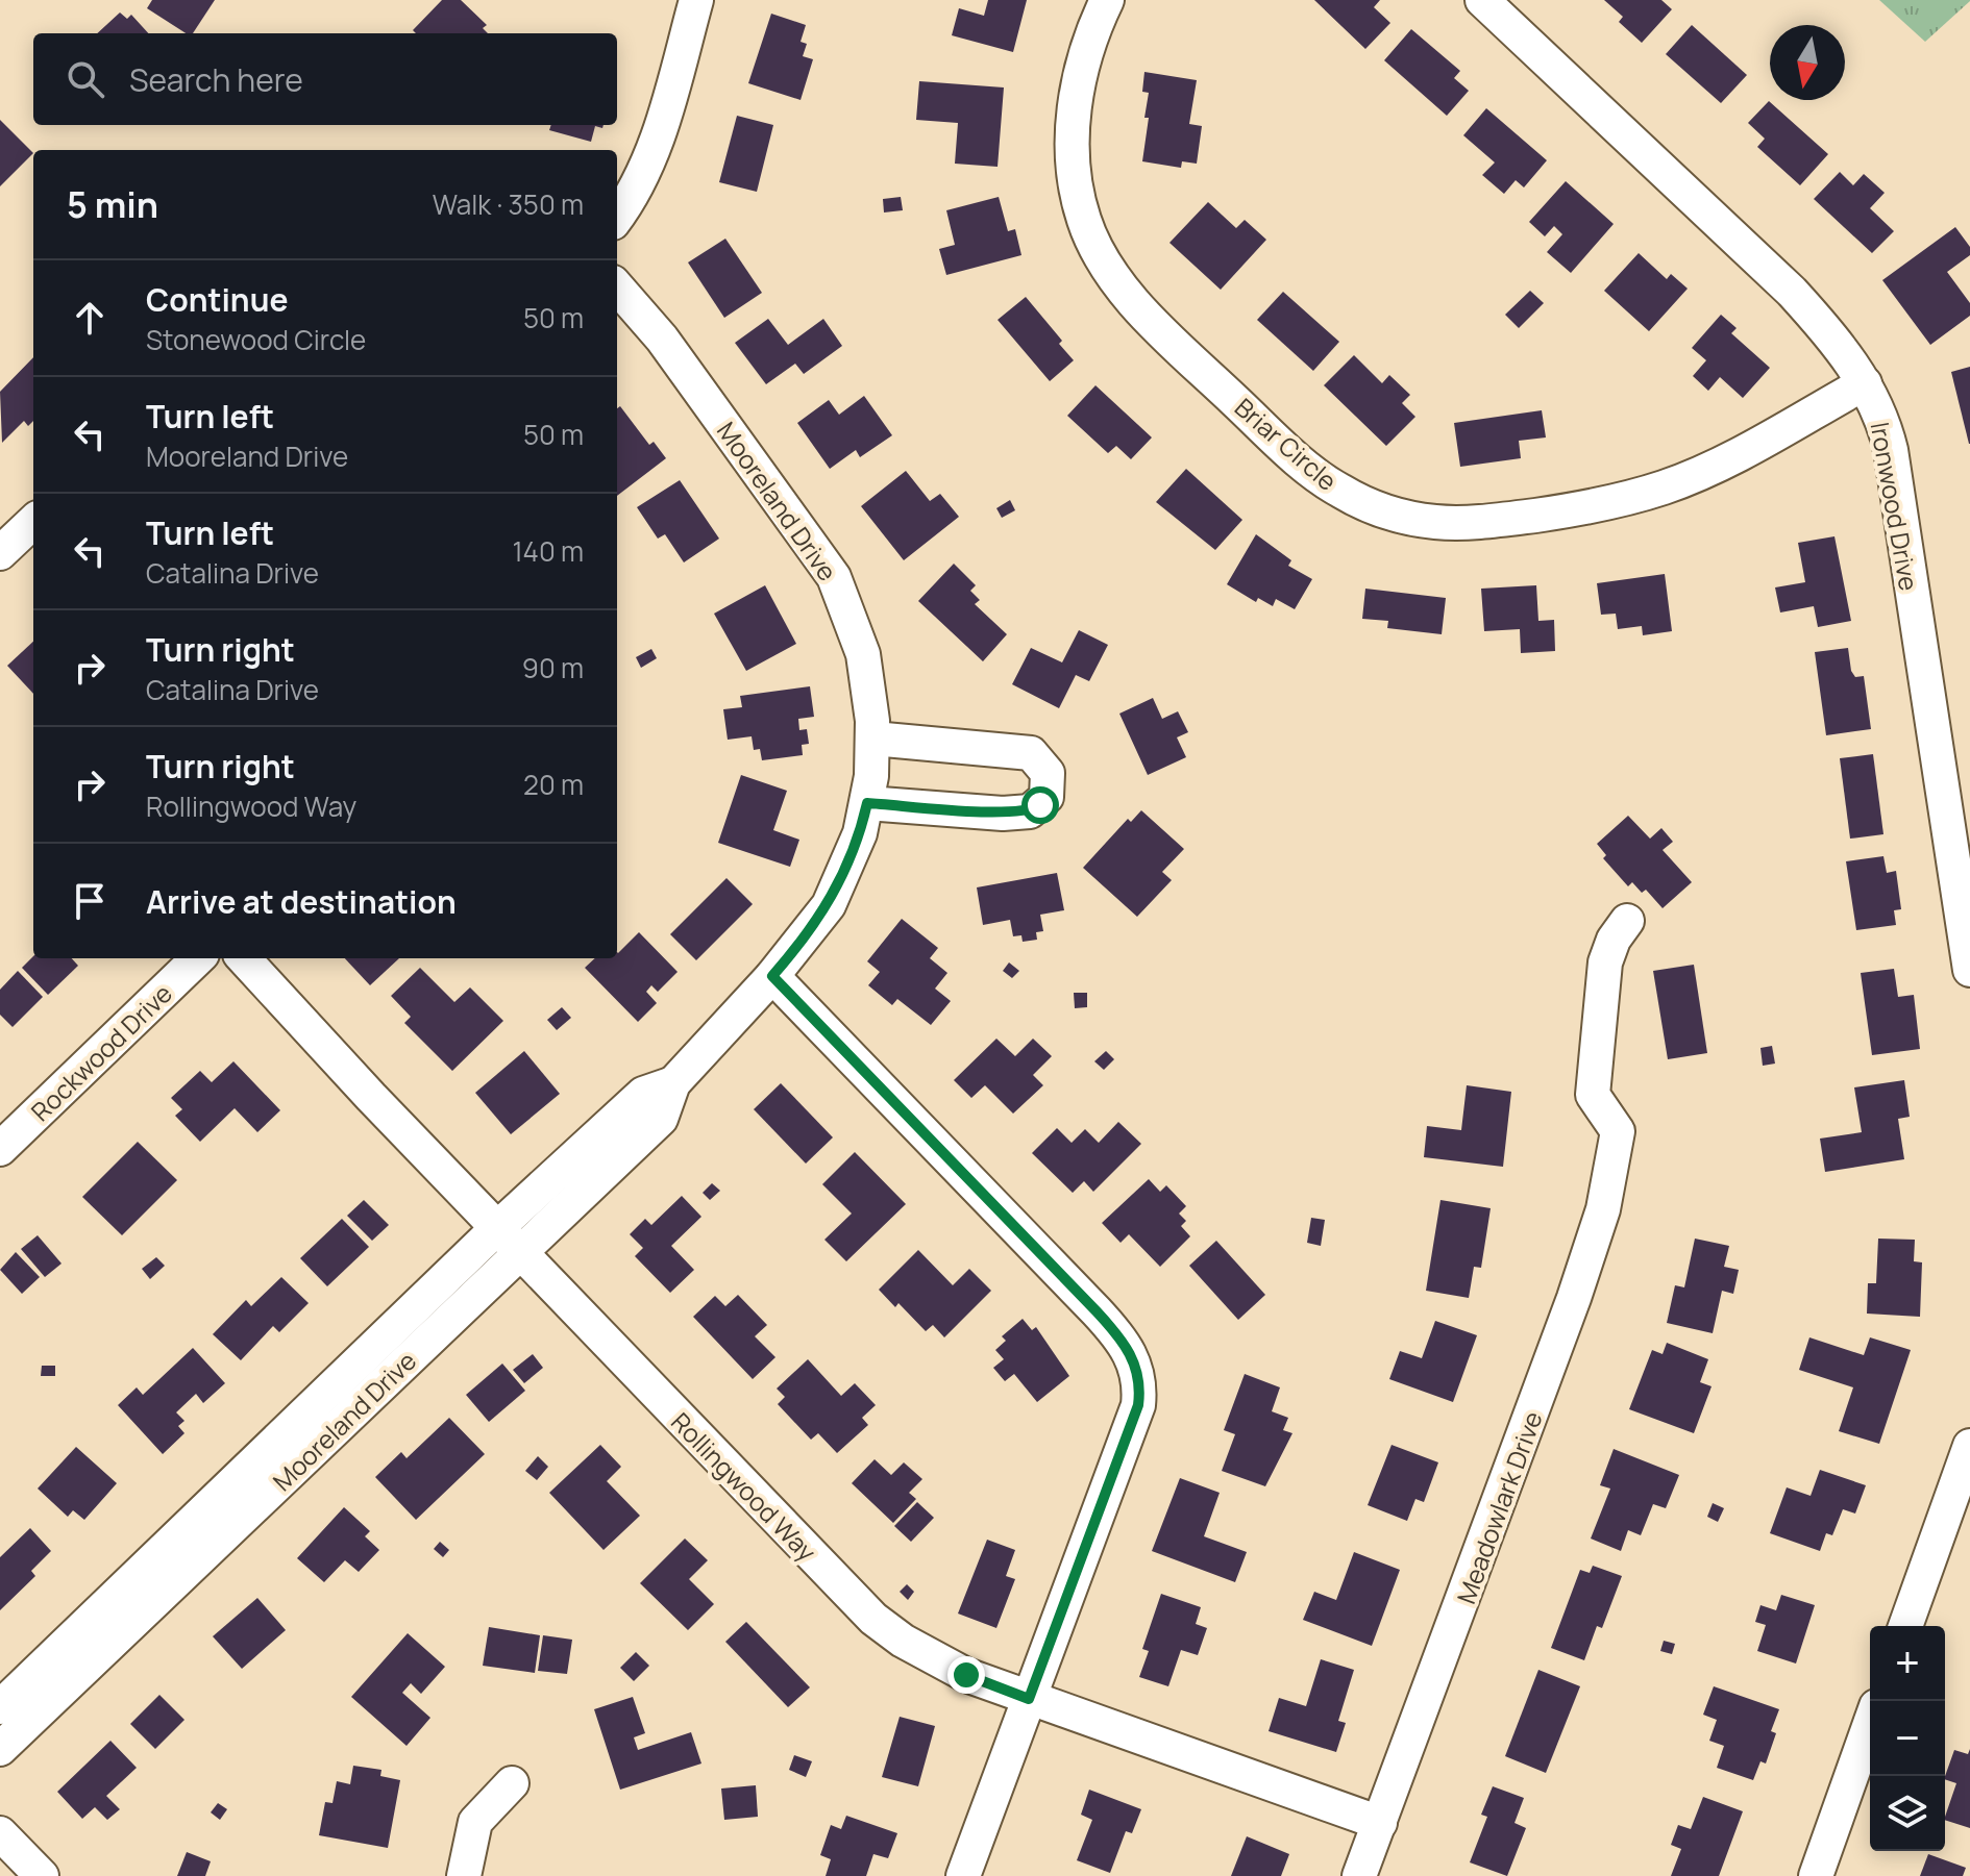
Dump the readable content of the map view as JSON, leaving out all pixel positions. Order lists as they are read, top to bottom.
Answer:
{
  "streets": {
    "street": [
      "Briar Circle",
      "Mooreland Drive",
      "Ironwood Drive",
      "Rockwood Drive",
      "Rollingwood Way",
      "Meadowlark Drive"
    ]
  },
  "crossings": [
    ["Briar Circle", "Ironwood Drive"],
    ["Mooreland Drive", "Rollingwood Way"],
    ["Rollingwood Way", "Meadowlark Drive"]
  ],
  "north": "bottom",
  "page": {
    "search": "Search here",
    "heading": ["5 min", "Walk · 350 m"],
    "list": [
      ["Continue", "Stonewood Circle", "50 m"],
      ["Turn left", "Mooreland Drive", "50 m"],
      ["Turn left", "Catalina Drive", "140 m"],
      ["Turn right", "Catalina Drive", "90 m"],
      ["Turn right", "Rollingwood Way", "20 m"],
      "Arrive at destination"
    ],
    "map_buttons": ["+", "−"]
  }
}
